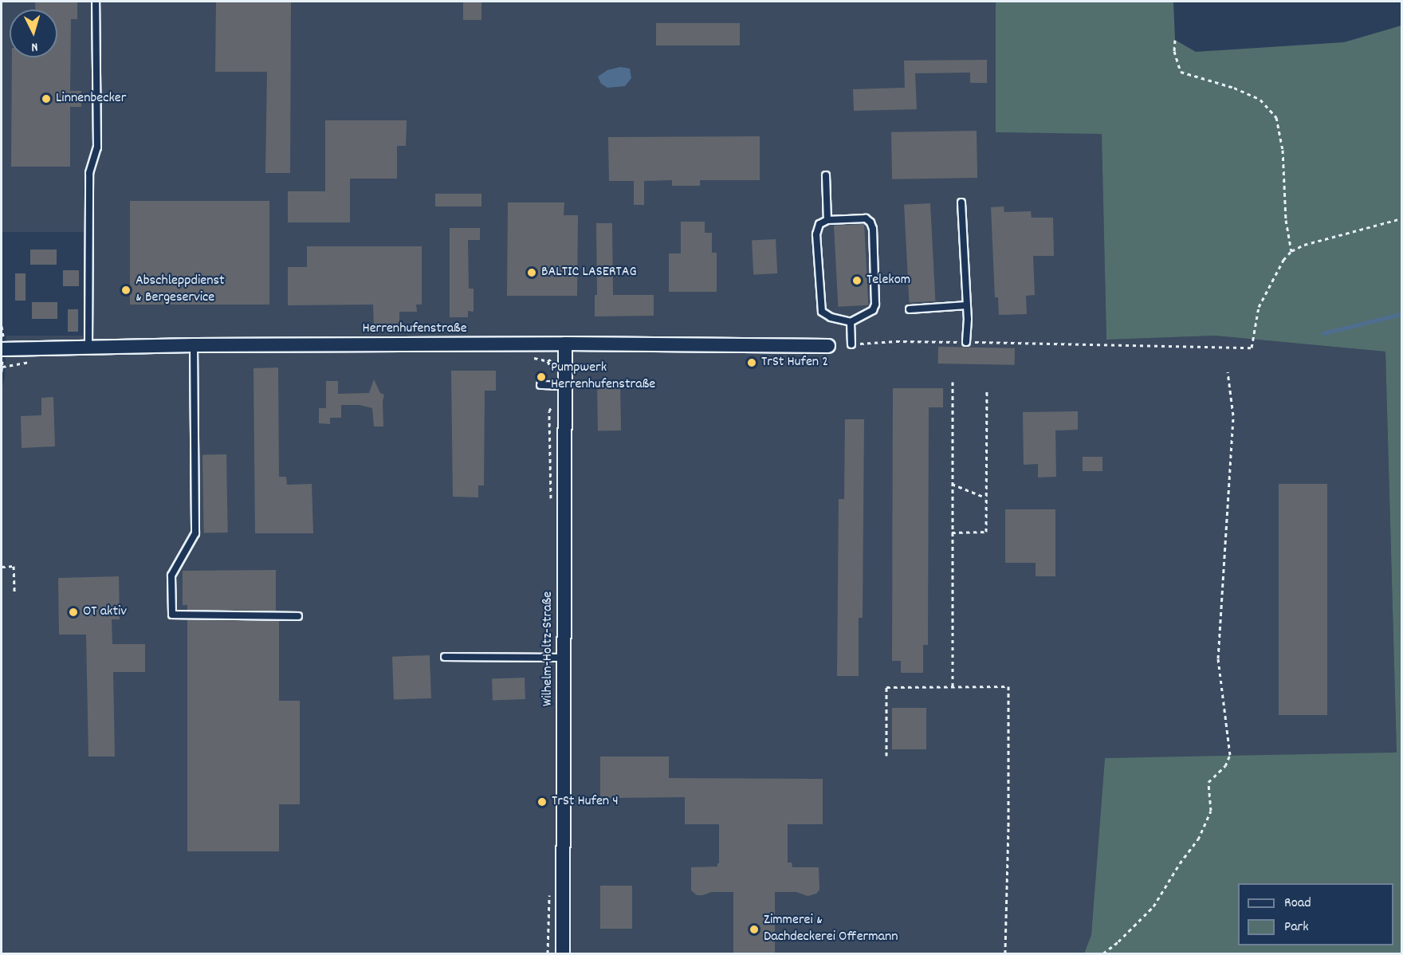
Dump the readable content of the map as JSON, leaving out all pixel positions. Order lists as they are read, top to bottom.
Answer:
{
  "streets": {
    "street": ["Herrenhufenstraße", "Wilhelm-Holtz-Straße"]
  },
  "crossings": [
    ["Herrenhufenstraße", "Wilhelm-Holtz-Straße"]
  ],
  "places": [
    "Linnenbecker",
    "BALTIC LASERTAG",
    "Telekom",
    "Abschleppdienst & Bergeservice",
    "TrSt Hufen 2",
    "Pumpwerk Herrenhufenstraße",
    "OT aktiv",
    "TrSt Hufen 4",
    "Zimmerei & Dachdeckerei Offermann"
  ],
  "legend": ["Road", "Park"],
  "north": "bottom"
}
